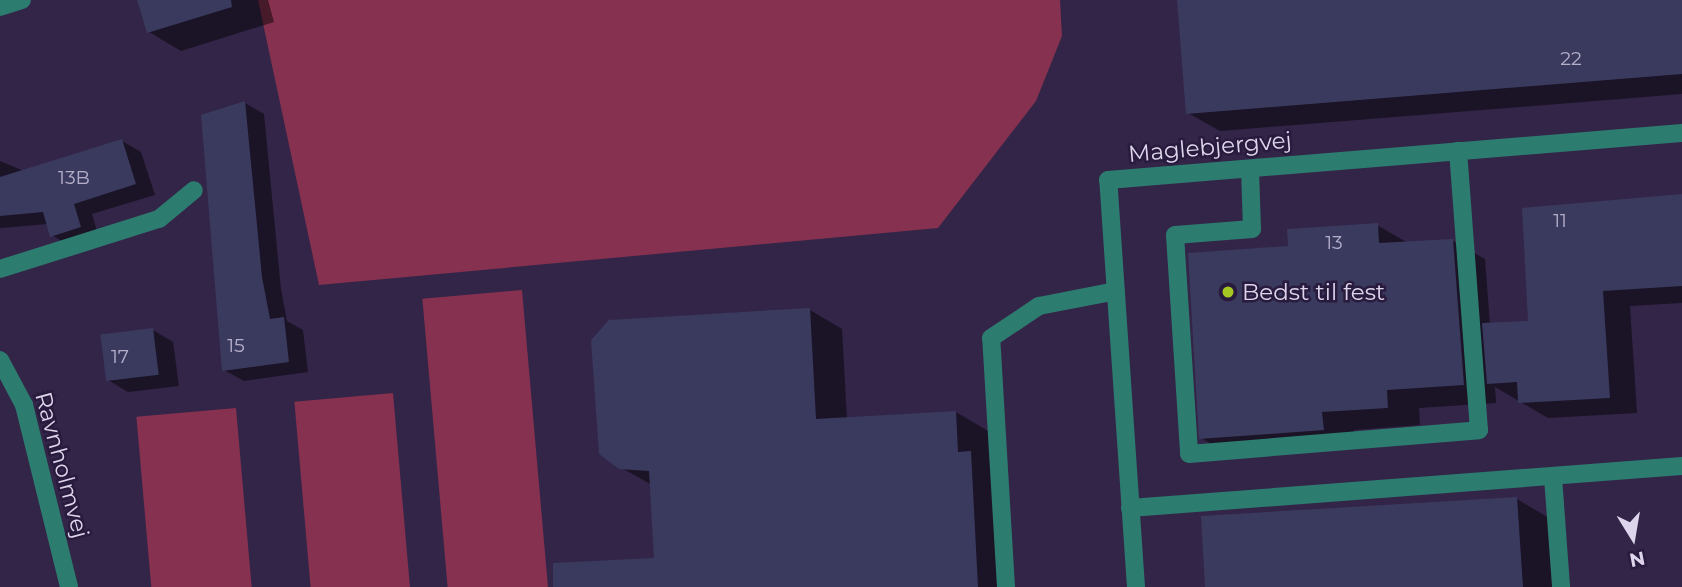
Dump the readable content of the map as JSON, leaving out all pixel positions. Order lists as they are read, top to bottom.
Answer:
{
  "streets": {
    "street": ["Maglebjergvej", "Ravnholmvej"]
  },
  "places": ["Bedst til fest"],
  "house_numbers": [
    "22",
    "13B",
    "11",
    "13",
    "15",
    "17"
  ],
  "north": "bottom"
}
